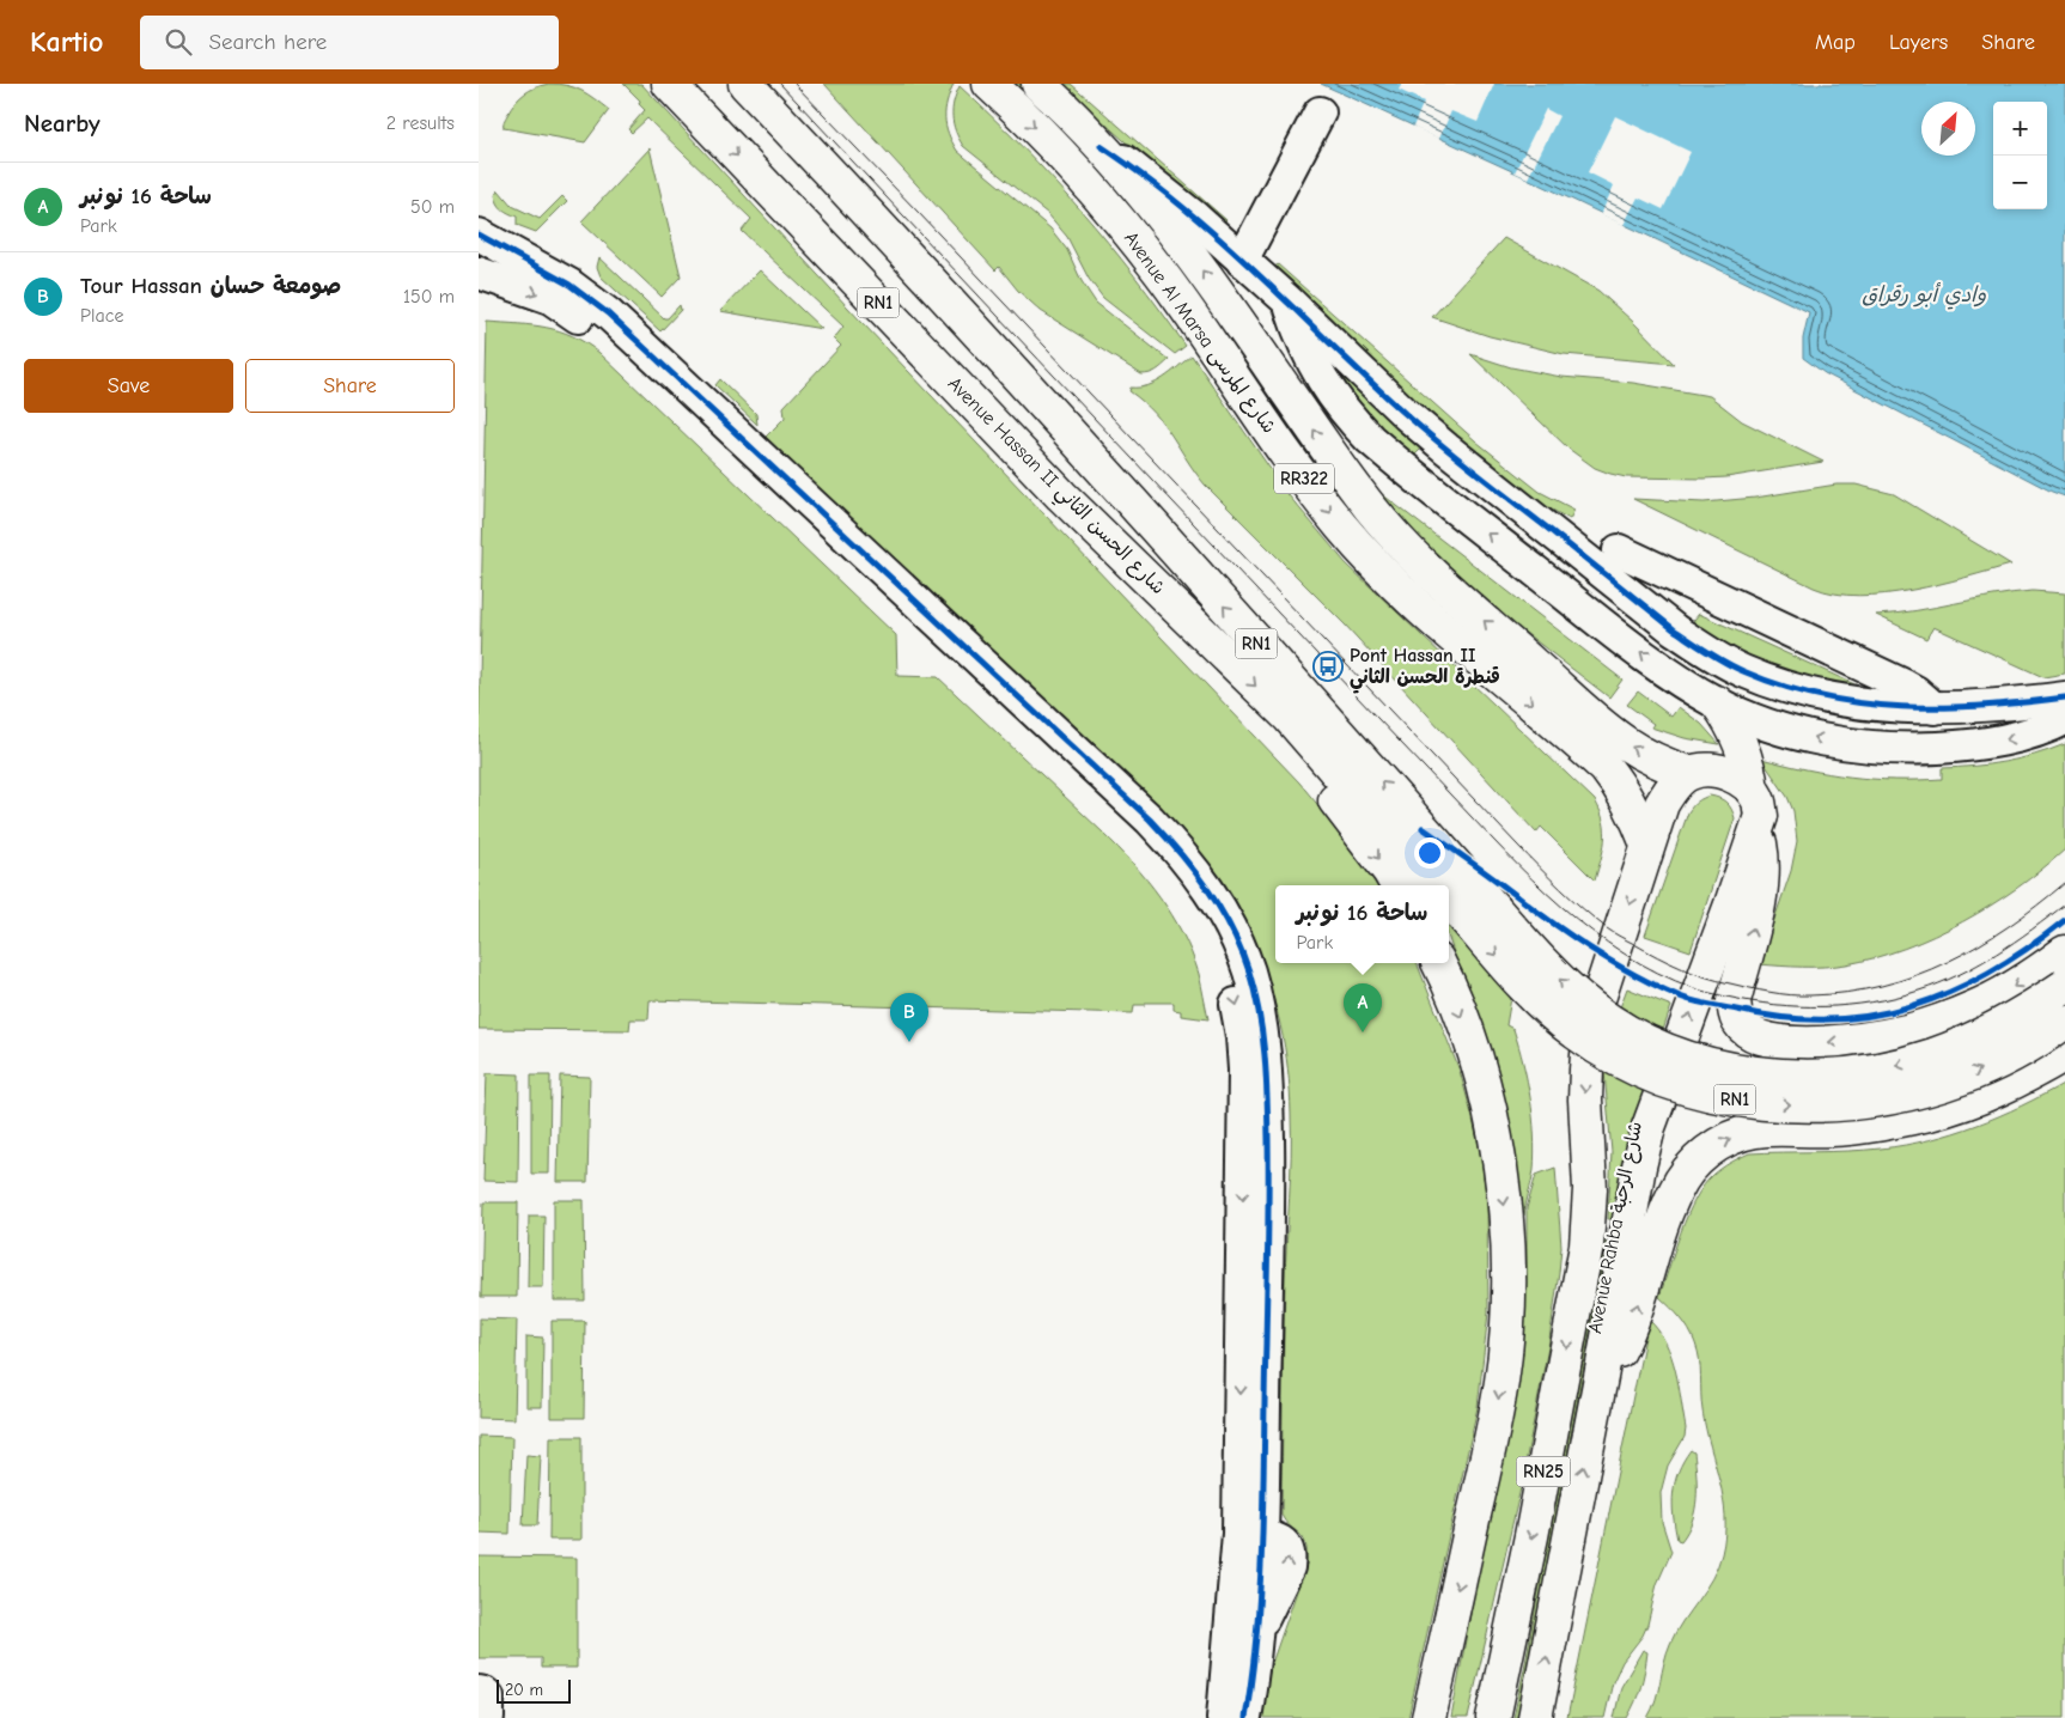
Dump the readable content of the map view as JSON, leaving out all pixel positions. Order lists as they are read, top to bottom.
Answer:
{
  "streets": {
    "main road": [
      "RN1",
      "Avenue Al Marsa شارع المرسى",
      "RR322",
      "Avenue Hassan II شارع الحسن الثاني",
      "Avenue Rahba شارع الرحبة",
      "RN25"
    ]
  },
  "crossings": [
    ["RN1", "Avenue Hassan II شارع الحسن الثاني"],
    ["Avenue Al Marsa شارع المرسى", "Avenue Rahba شارع الرحبة"]
  ],
  "water": ["وادي أبو رقراق"],
  "places": {
    "bus stop": ["Pont Hassan II قنطرة الحسن الثاني"]
  },
  "scale_bar": "20 m",
  "north": "top right",
  "page": {
    "header": "Kartio",
    "search": "Search here",
    "nav": ["Map", "Layers", "Share"],
    "heading": ["Nearby", "2 results"],
    "map_buttons": ["+", "−"],
    "list": [
      {
        "mark": "A",
        "name": "ساحة 16 نونبر",
        "note": "Park",
        "value": "50 m"
      },
      {
        "mark": "B",
        "name": "Tour Hassan صومعة حسان",
        "note": "Place",
        "value": "150 m"
      }
    ],
    "buttons": ["Save", "Share"],
    "popup": ["ساحة 16 نونبر", "Park"],
    "pins": ["A", "B"],
    "scale": "20 m"
  }
}
